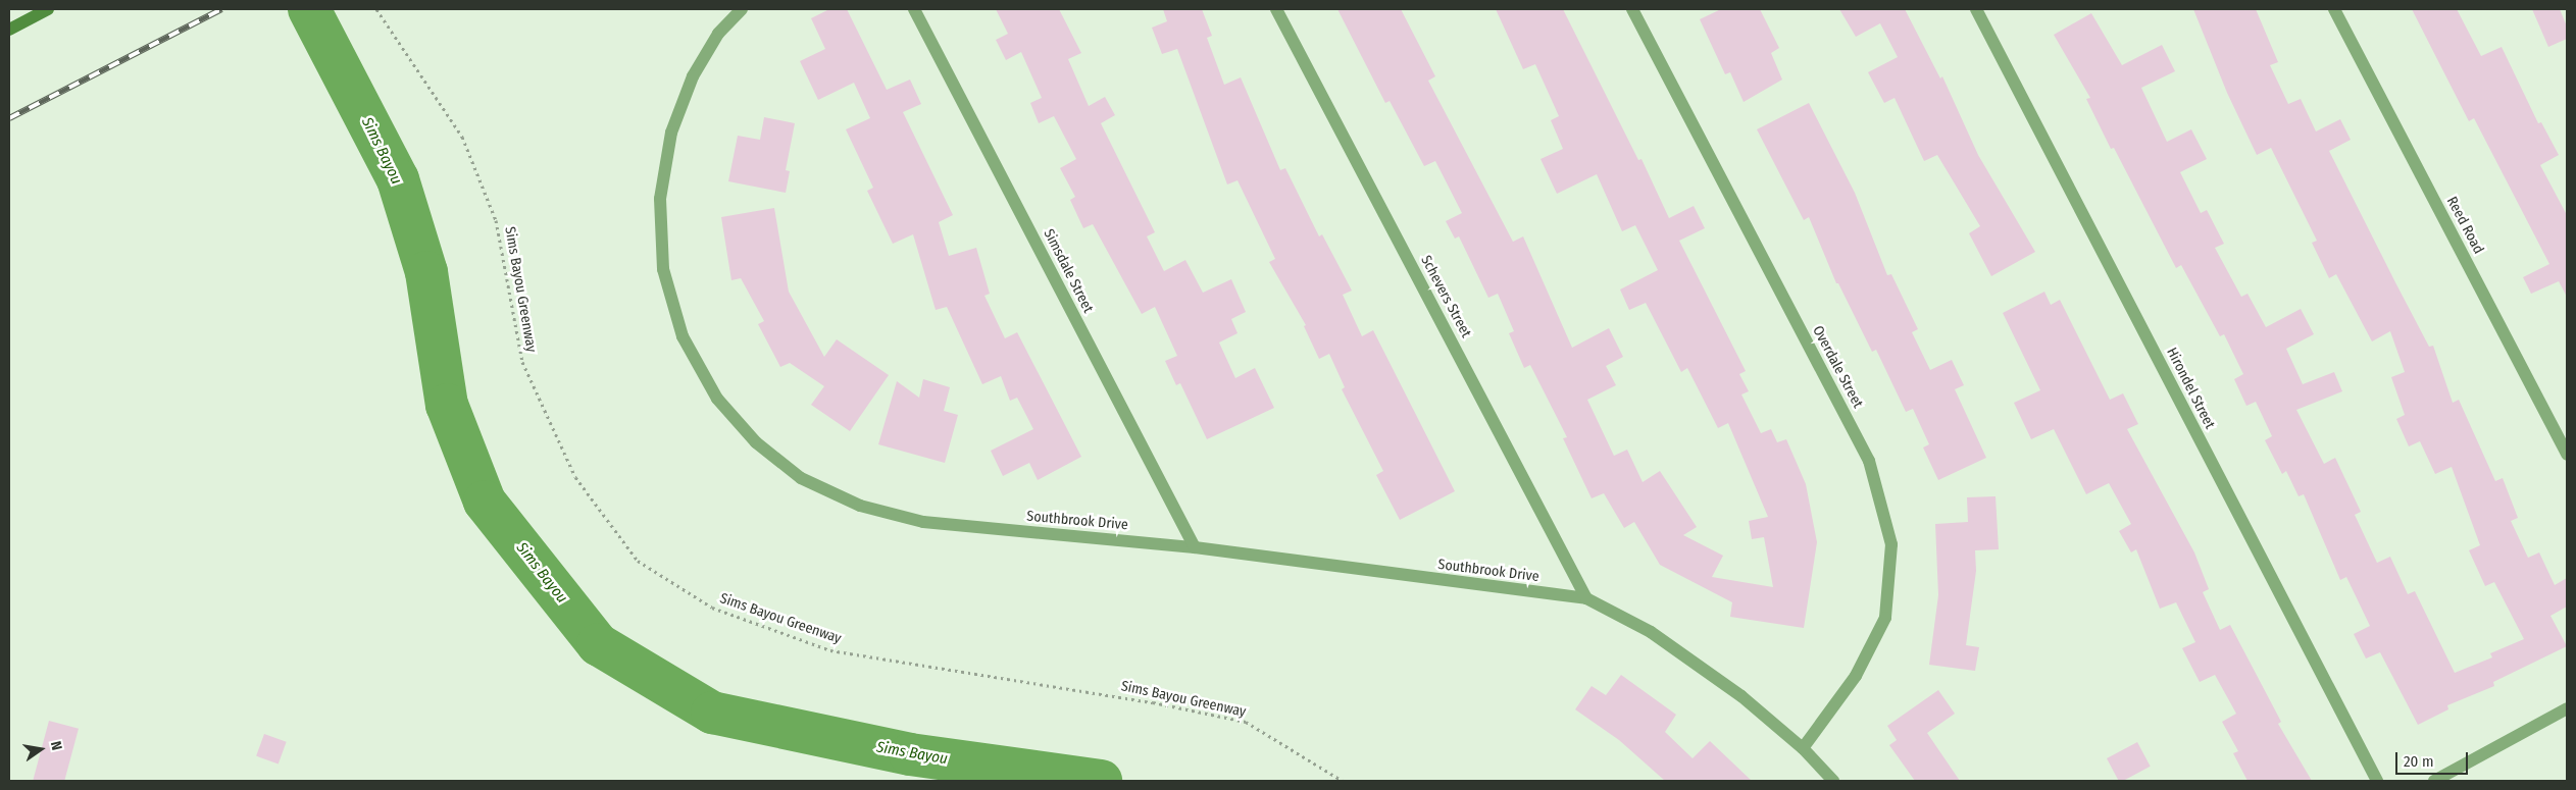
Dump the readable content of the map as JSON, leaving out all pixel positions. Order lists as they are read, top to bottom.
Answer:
{
  "streets": {
    "street": [
      "Reed Road",
      "Simsdale Street",
      "Schevers Street",
      "Overdale Street",
      "Hirondel Street",
      "Southbrook Drive"
    ],
    "path": ["Sims Bayou Greenway"]
  },
  "crossings": [
    ["Simsdale Street", "Southbrook Drive"],
    ["Schevers Street", "Southbrook Drive"],
    ["Overdale Street", "Southbrook Drive"]
  ],
  "water": ["Sims Bayou"],
  "scale_bar": "20 m",
  "north": "right"
}
